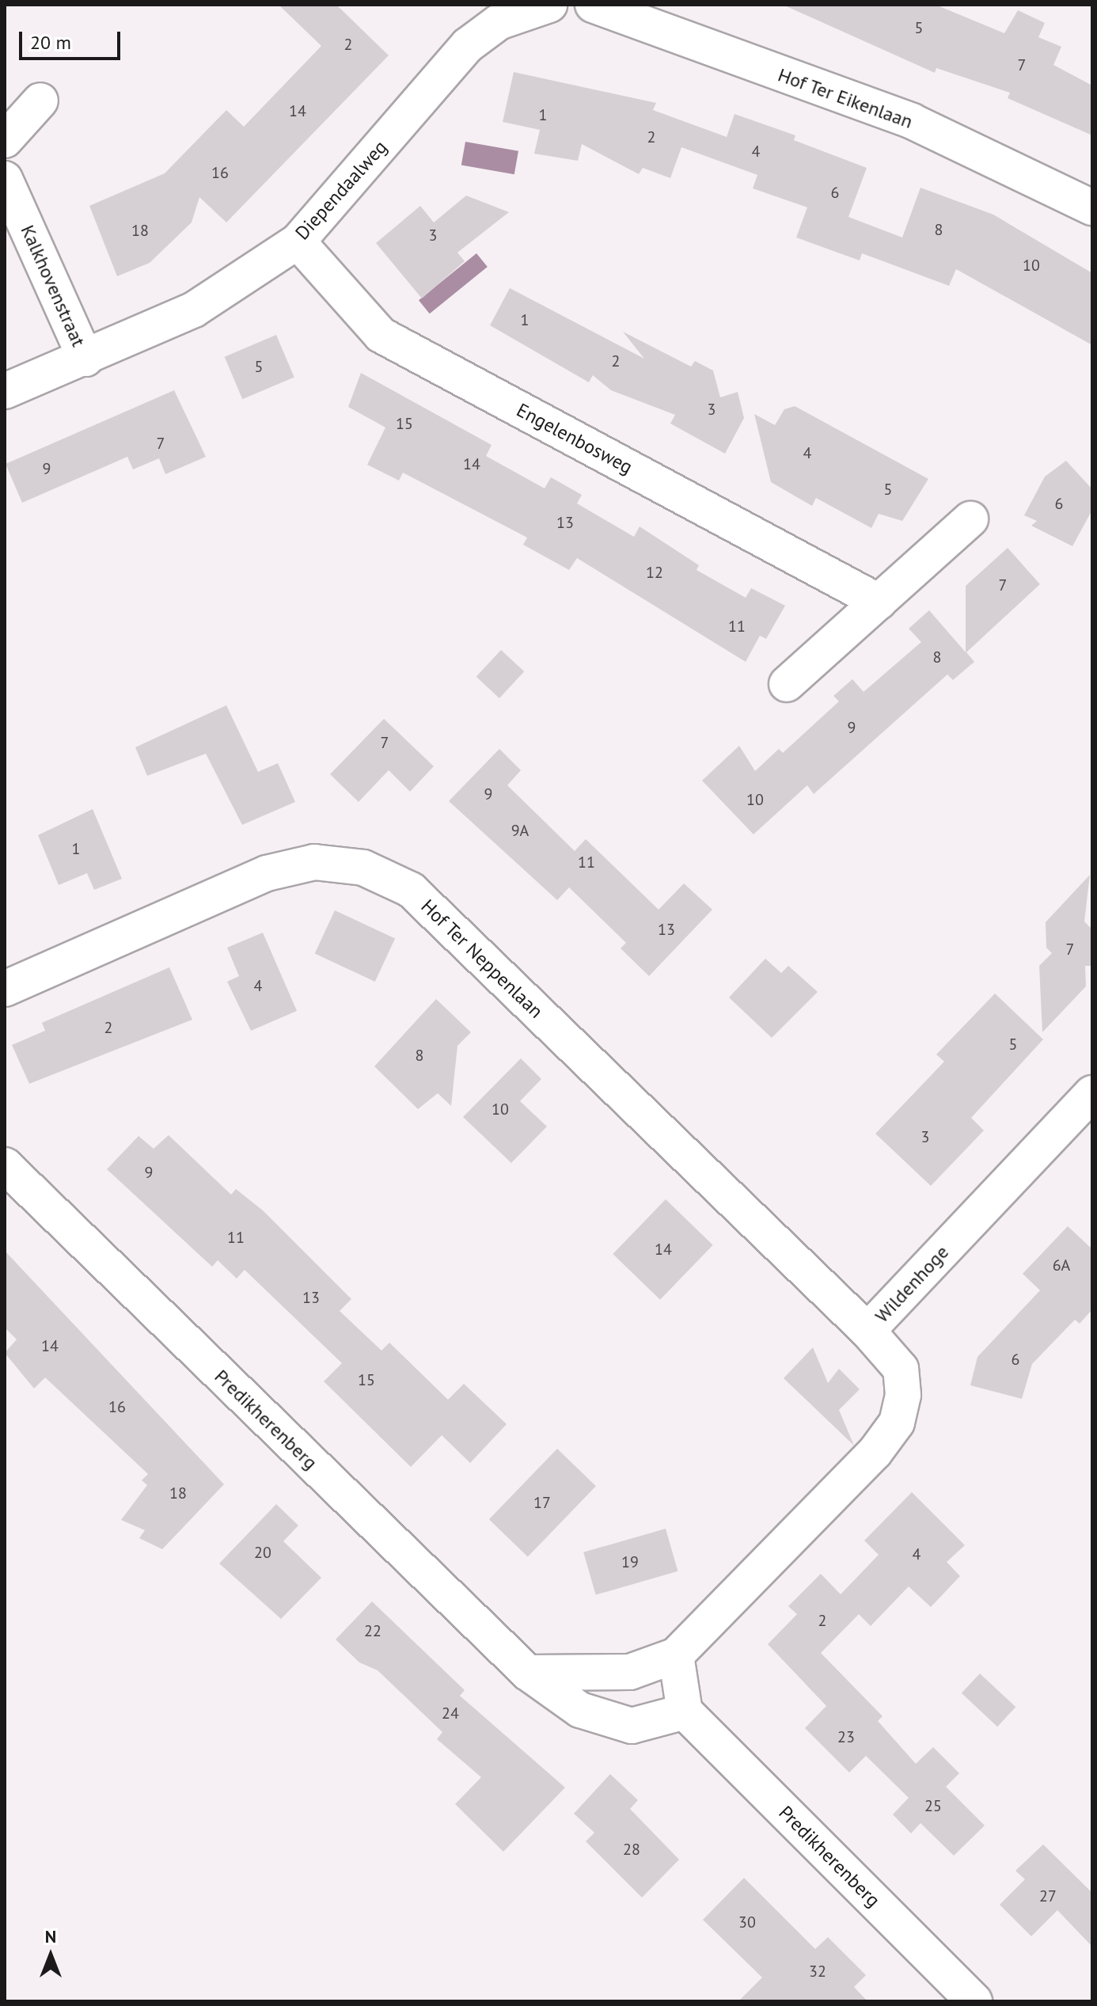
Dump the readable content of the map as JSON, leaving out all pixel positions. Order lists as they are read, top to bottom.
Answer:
{
  "streets": {
    "street": [
      "Hof Ter Eikenlaan",
      "Diependaalweg",
      "Kalkhovenstraat",
      "Engelenbosweg",
      "Hof Ter Neppenlaan",
      "Wildenhoge",
      "Predikherenberg"
    ]
  },
  "crossings": [
    ["Diependaalweg", "Kalkhovenstraat"],
    ["Diependaalweg", "Engelenbosweg"],
    ["Hof Ter Neppenlaan", "Wildenhoge"]
  ],
  "house_numbers": [
    "5",
    "2",
    "7",
    "14",
    "1",
    "2",
    "4",
    "16",
    "6",
    "8",
    "18",
    "3",
    "10",
    "1",
    "2",
    "5",
    "3",
    "15",
    "7",
    "4",
    "14",
    "9",
    "5",
    "6",
    "13",
    "12",
    "7",
    "11",
    "8",
    "9",
    "7",
    "9",
    "10",
    "9A",
    "1",
    "11",
    "13",
    "7",
    "4",
    "2",
    "5",
    "8",
    "10",
    "3",
    "9",
    "11",
    "14",
    "6A",
    "13",
    "14",
    "6",
    "15",
    "16",
    "18",
    "17",
    "20",
    "4",
    "19",
    "2",
    "22",
    "24",
    "23",
    "25",
    "28",
    "27",
    "30",
    "32"
  ],
  "scale_bar": "20 m",
  "north": "top"
}
